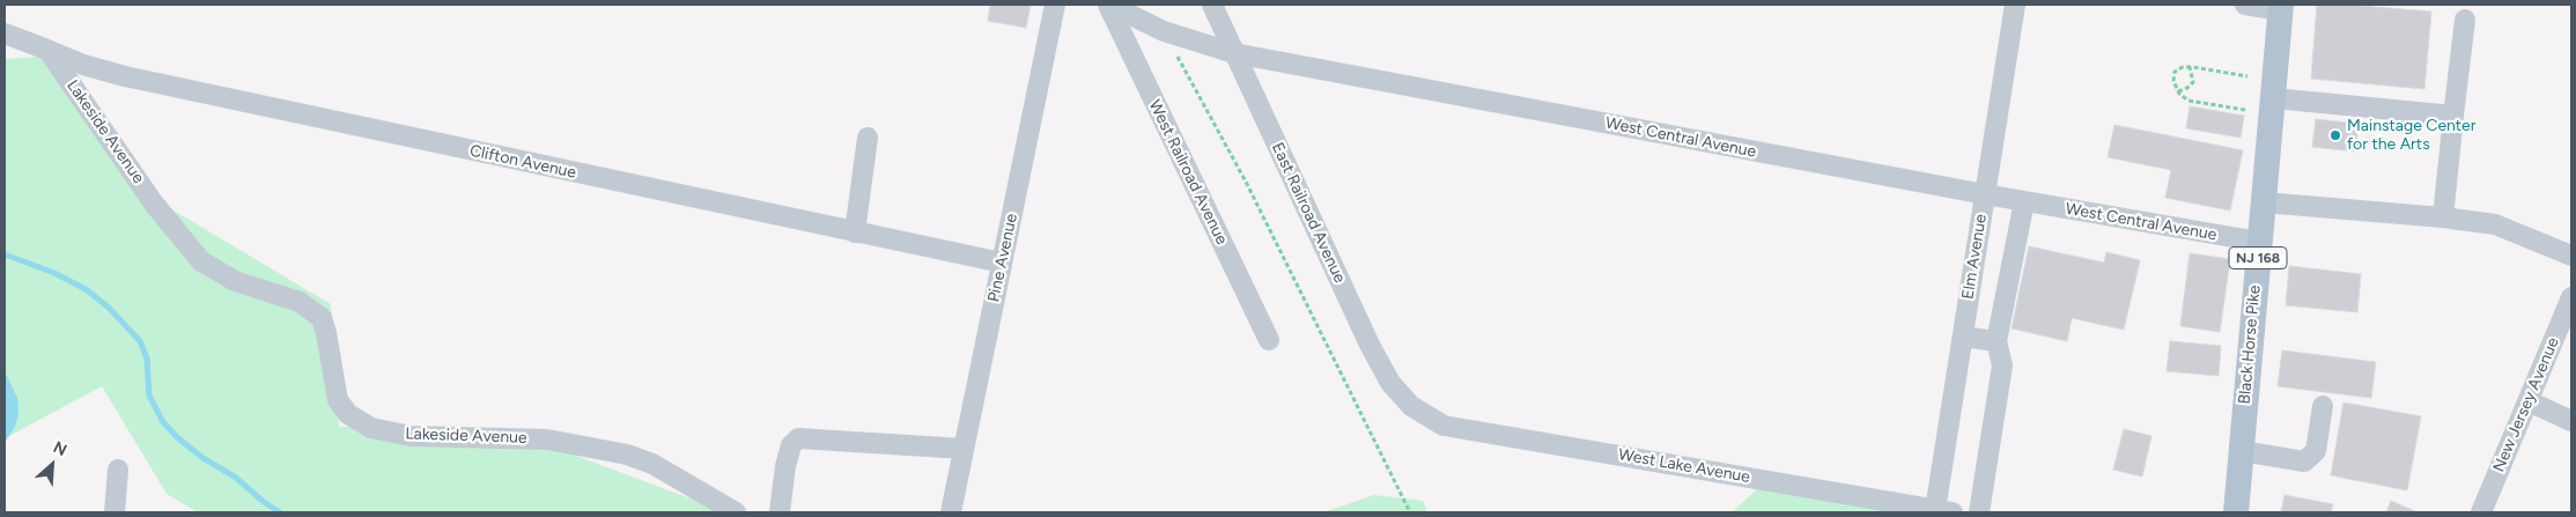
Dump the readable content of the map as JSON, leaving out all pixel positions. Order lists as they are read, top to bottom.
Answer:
{
  "streets": {
    "main road": ["NJ 168", "Black Horse Pike"],
    "street": [
      "Lakeside Avenue",
      "West Central Avenue",
      "Clifton Avenue",
      "West Railroad Avenue",
      "East Railroad Avenue",
      "Elm Avenue",
      "Pine Avenue",
      "New Jersey Avenue",
      "West Lake Avenue"
    ]
  },
  "crossings": [
    ["Lakeside Avenue", "Clifton Avenue"],
    ["West Central Avenue", "West Railroad Avenue"],
    ["West Central Avenue", "East Railroad Avenue"],
    ["West Central Avenue", "Elm Avenue"],
    ["West Central Avenue", "Black Horse Pike"],
    ["Clifton Avenue", "Pine Avenue"],
    ["East Railroad Avenue", "West Lake Avenue"],
    ["Elm Avenue", "West Lake Avenue"]
  ],
  "places": ["Mainstage Center for the Arts"],
  "north": "top right"
}
